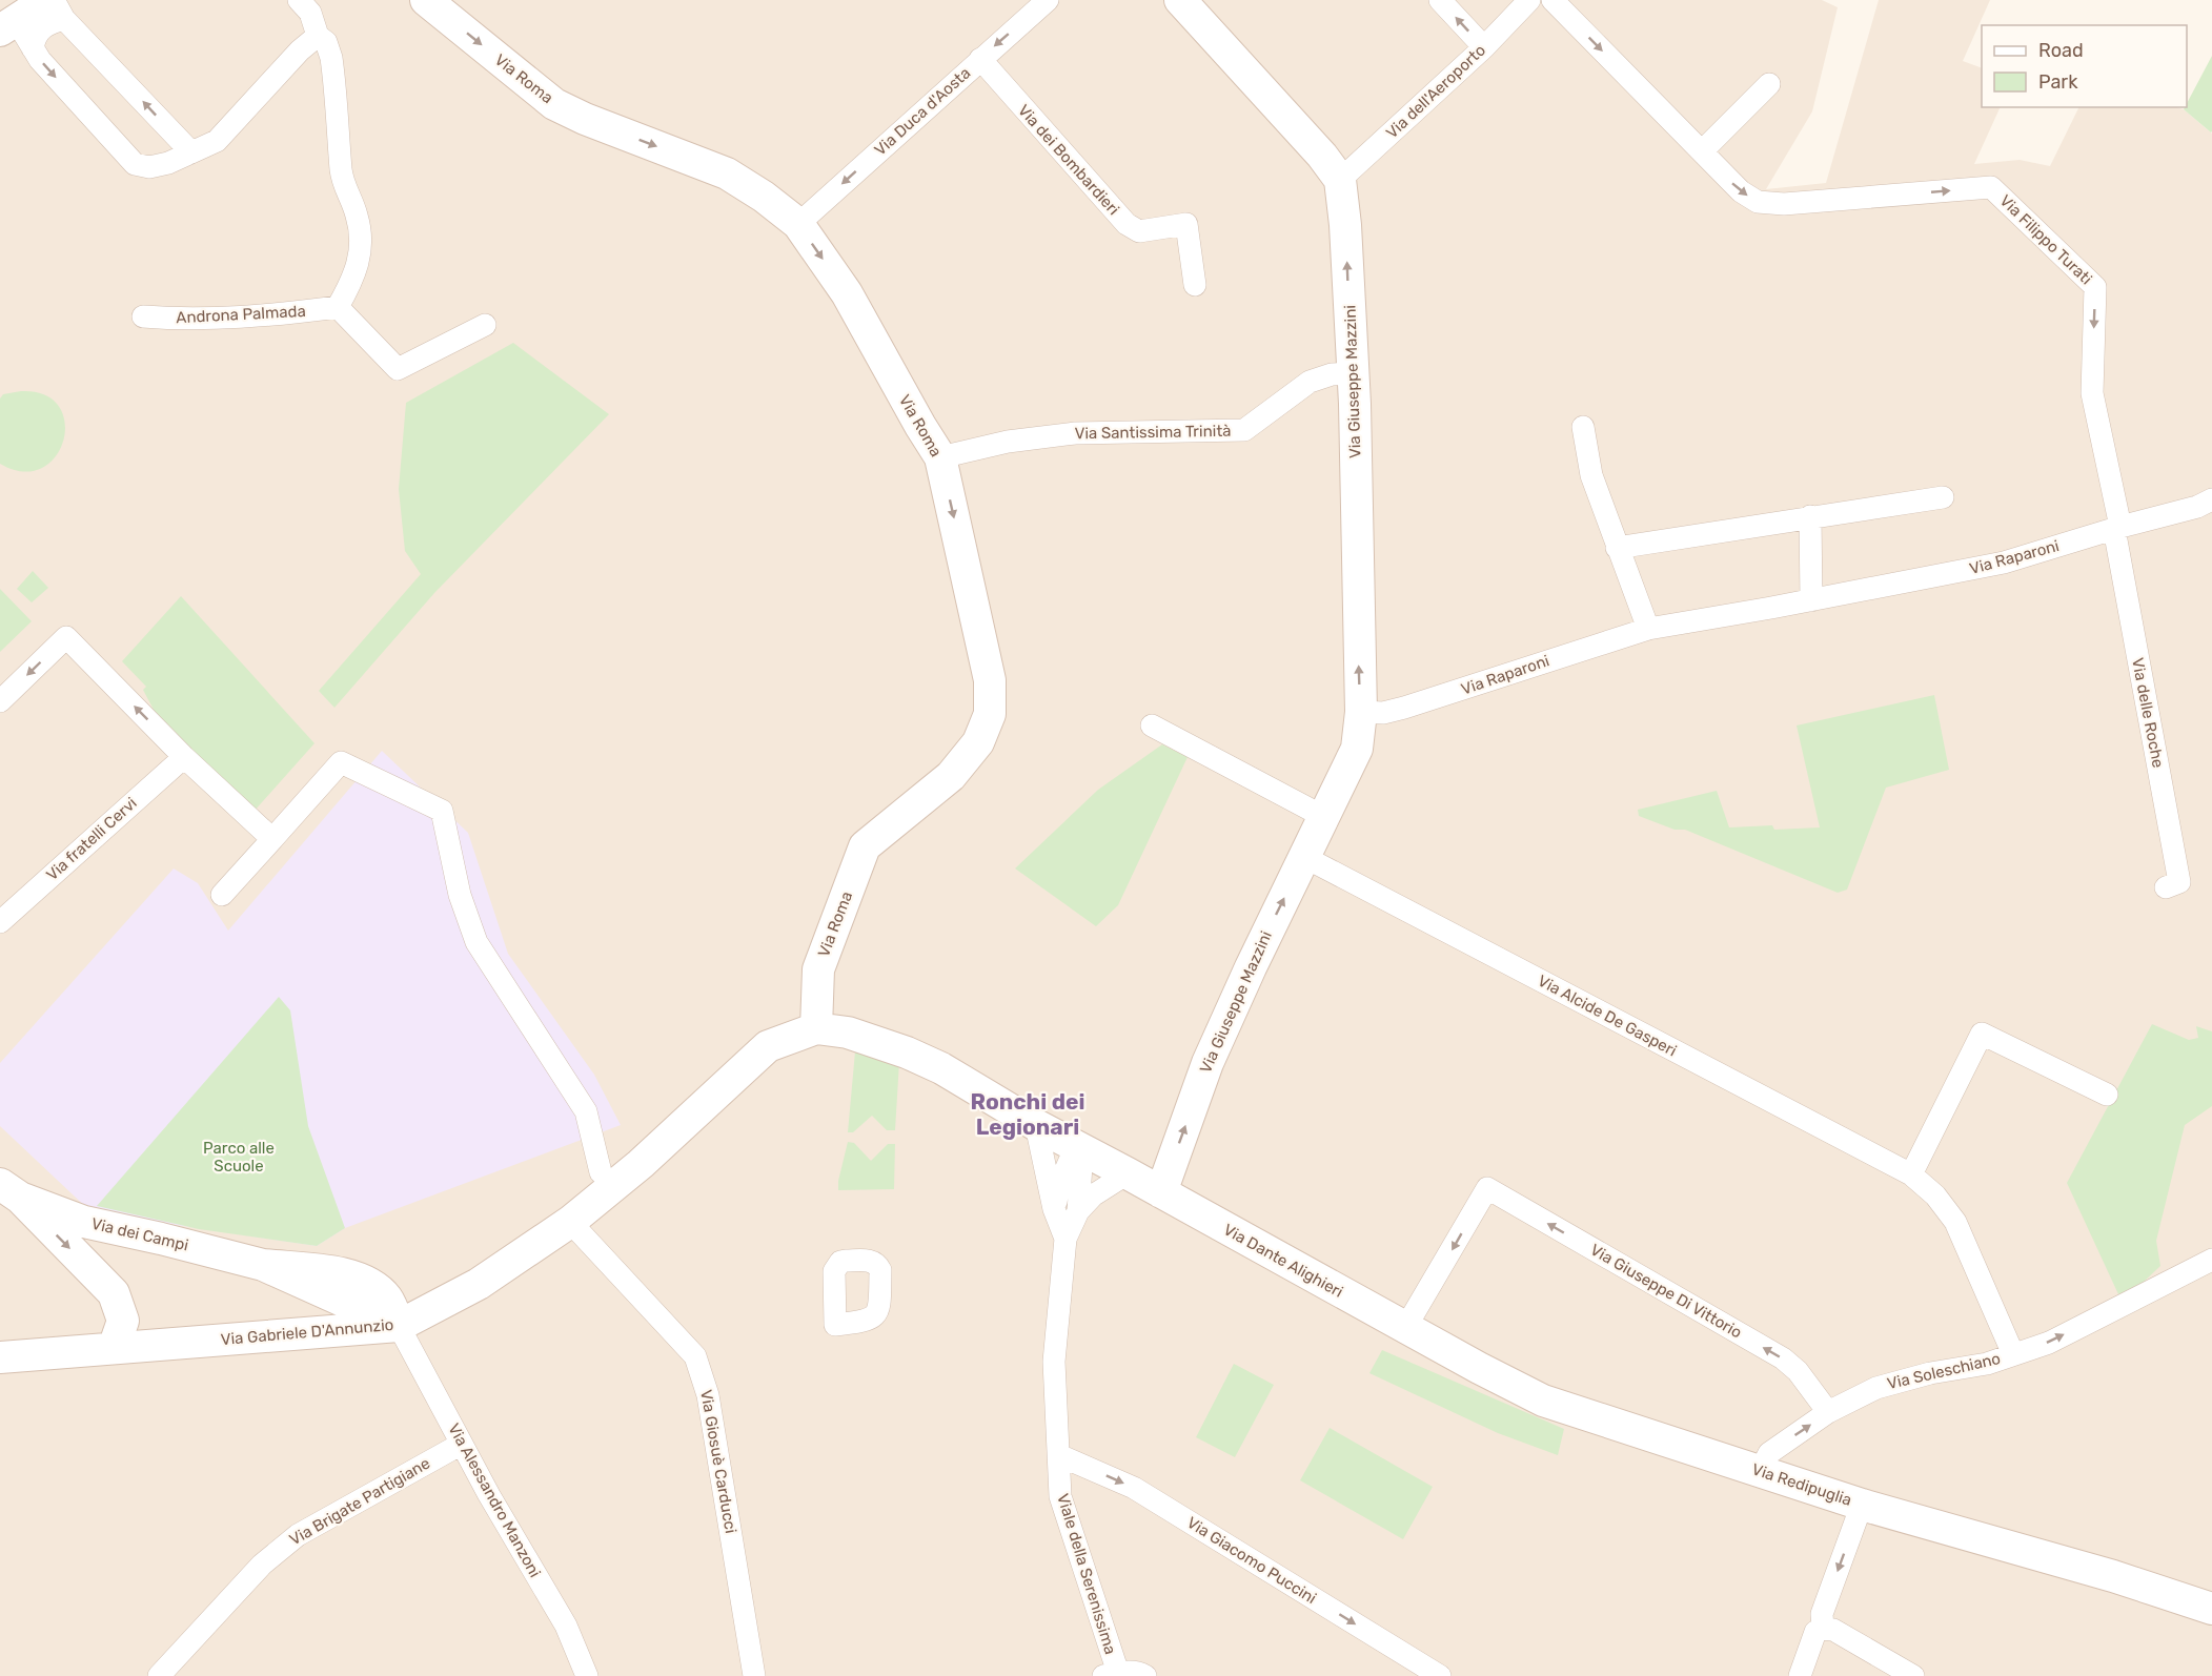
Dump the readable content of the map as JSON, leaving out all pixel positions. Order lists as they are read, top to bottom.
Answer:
{
  "streets": {
    "street": [
      "Via Roma",
      "Via dell'Aeroporto",
      "Via Duca d'Aosta",
      "Via dei Bombardieri",
      "Via Filippo Turati",
      "Androna Palmada",
      "Via Giuseppe Mazzini",
      "Via Santissima Trinità",
      "Via Raparoni",
      "Via delle Roche",
      "Via fratelli Cervi",
      "Via Alcide De Gasperi",
      "Via dei Campi",
      "Via Dante Alighieri",
      "Via Giuseppe Di Vittorio",
      "Via Gabriele D'Annunzio",
      "Via Soleschiano",
      "Via Giosuè Carducci",
      "Via Redipuglia",
      "Via Alessandro Manzoni",
      "Via Brigate Partigiane",
      "Via Giacomo Puccini",
      "Viale della Serenissima"
    ]
  },
  "crossings": [
    ["Via Roma", "Via Duca d'Aosta"],
    ["Via Roma", "Via Santissima Trinità"],
    ["Via Roma", "Via Dante Alighieri"],
    ["Via Roma", "Via Gabriele D'Annunzio"],
    ["Via dell'Aeroporto", "Via Giuseppe Mazzini"],
    ["Via Duca d'Aosta", "Via dei Bombardieri"],
    ["Via Filippo Turati", "Via Raparoni"],
    ["Via Filippo Turati", "Via delle Roche"],
    ["Via Giuseppe Mazzini", "Via Santissima Trinità"],
    ["Via Giuseppe Mazzini", "Via Raparoni"],
    ["Via Giuseppe Mazzini", "Via Alcide De Gasperi"],
    ["Via Giuseppe Mazzini", "Via Dante Alighieri"],
    ["Via Raparoni", "Via delle Roche"],
    ["Via Alcide De Gasperi", "Via Soleschiano"],
    ["Via dei Campi", "Via Gabriele D'Annunzio"],
    ["Via dei Campi", "Via Alessandro Manzoni"],
    ["Via Dante Alighieri", "Via Giuseppe Di Vittorio"],
    ["Via Dante Alighieri", "Via Gabriele D'Annunzio"],
    ["Via Dante Alighieri", "Via Redipuglia"],
    ["Via Dante Alighieri", "Viale della Serenissima"],
    ["Via Giuseppe Di Vittorio", "Via Soleschiano"],
    ["Via Giuseppe Di Vittorio", "Via Redipuglia"],
    ["Via Gabriele D'Annunzio", "Via Giosuè Carducci"],
    ["Via Gabriele D'Annunzio", "Via Alessandro Manzoni"],
    ["Via Soleschiano", "Via Redipuglia"],
    ["Via Alessandro Manzoni", "Via Brigate Partigiane"],
    ["Via Giacomo Puccini", "Viale della Serenissima"]
  ],
  "one_way": [
    "Via Roma",
    "Via Duca d'Aosta",
    "Via Filippo Turati",
    "Via Giuseppe Mazzini",
    "Via Soleschiano",
    "Via Giacomo Puccini"
  ],
  "districts": ["Ronchi dei Legionari"],
  "parks": ["Parco alle Scuole"],
  "legend": ["Road", "Park"]
}
